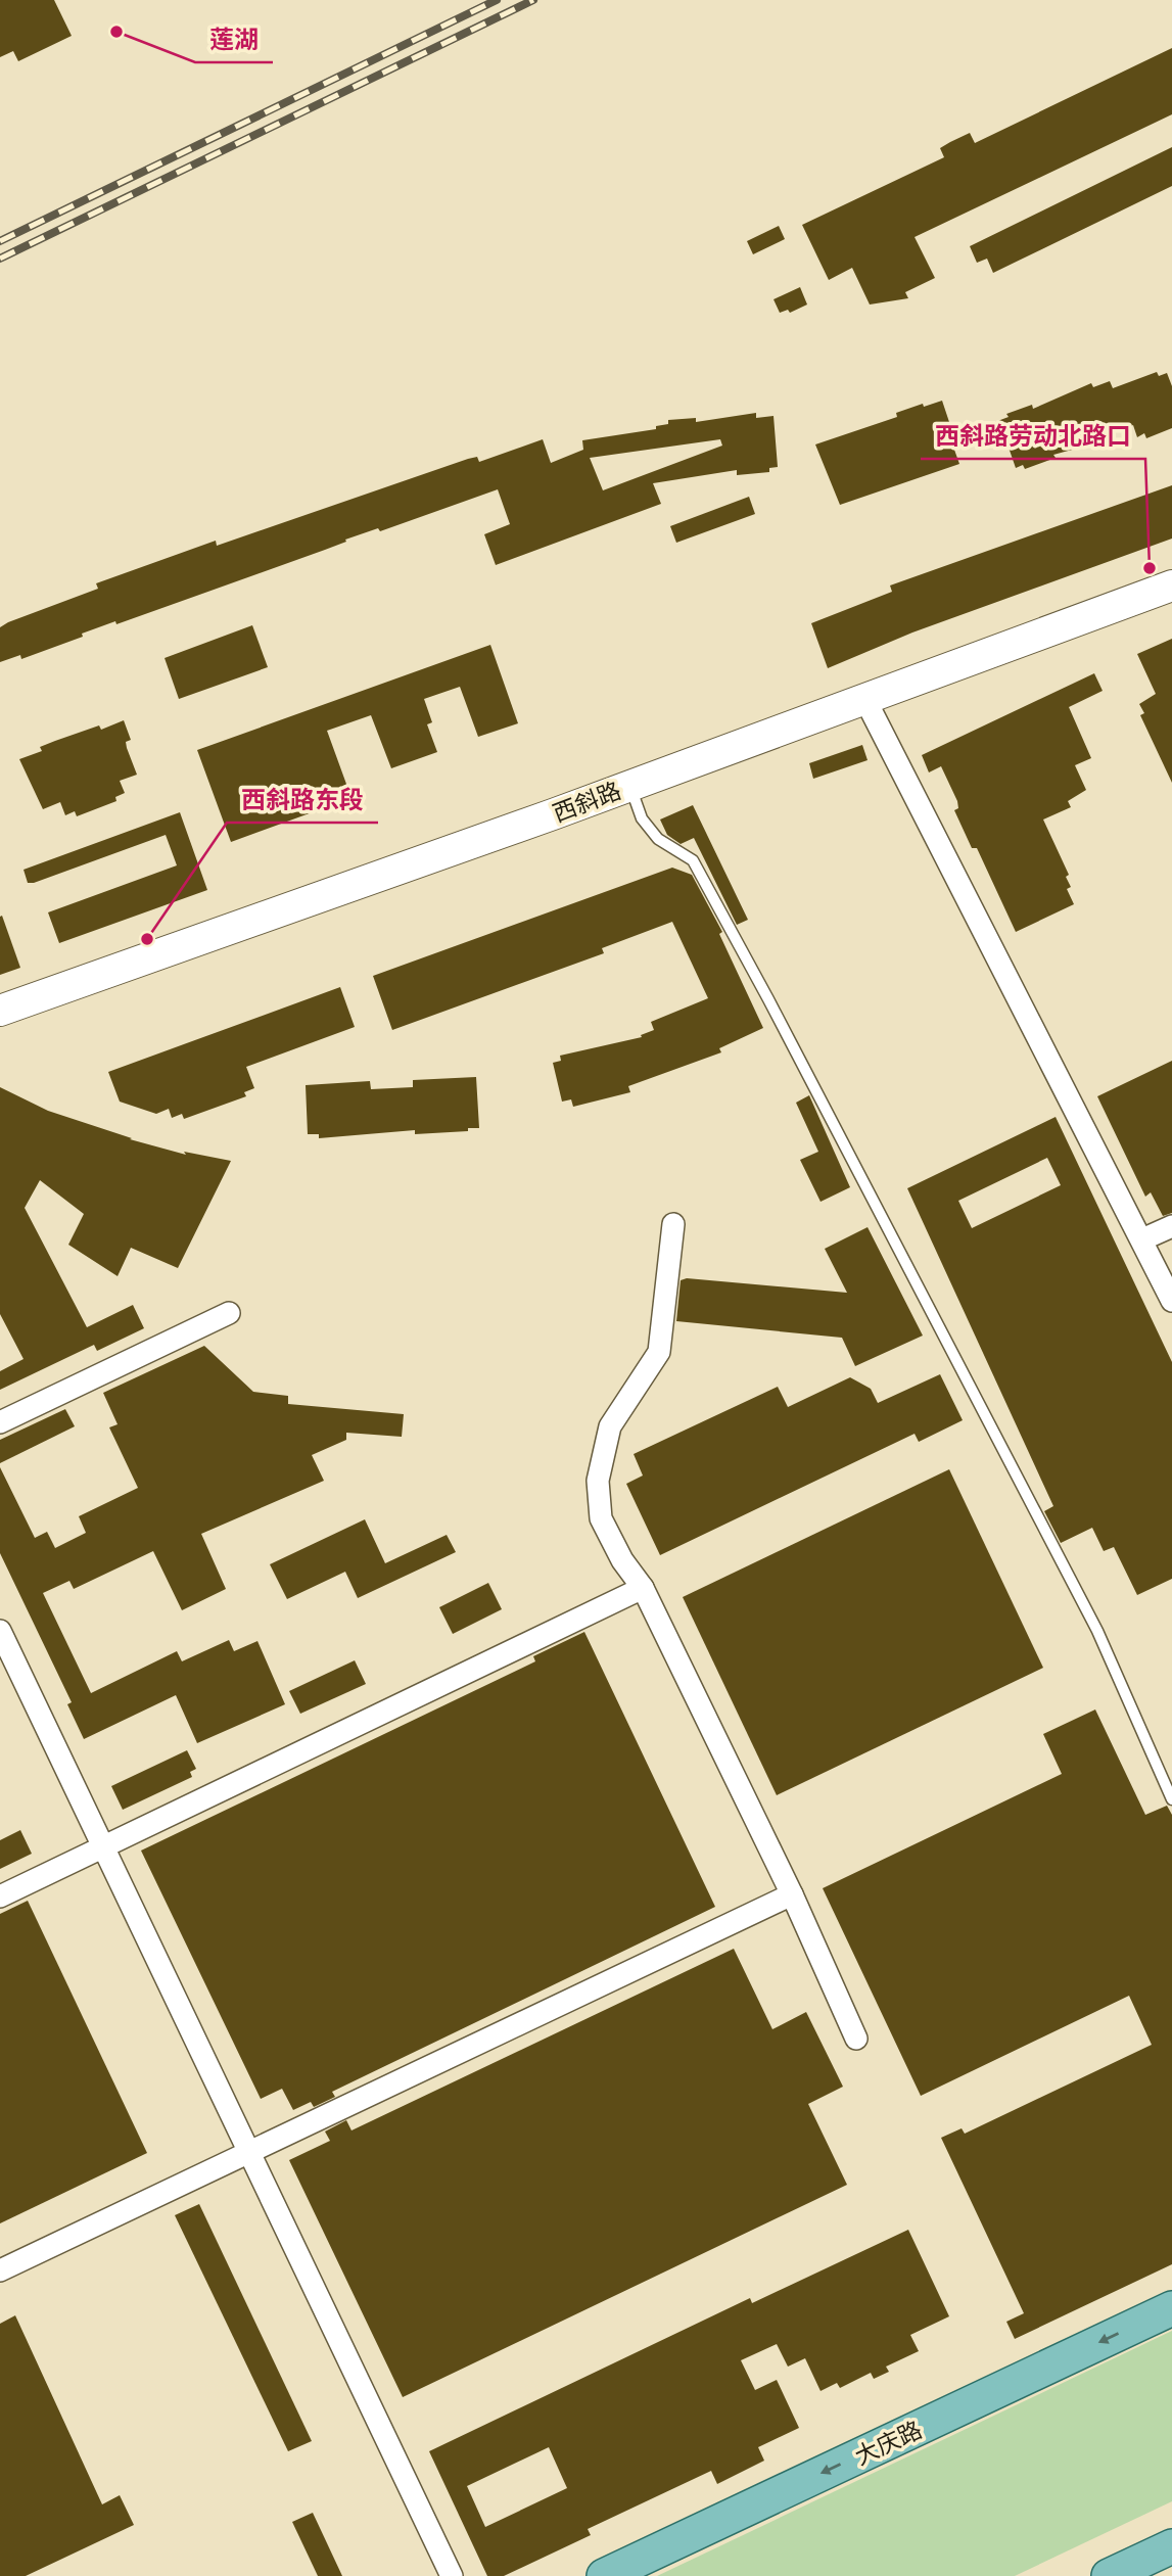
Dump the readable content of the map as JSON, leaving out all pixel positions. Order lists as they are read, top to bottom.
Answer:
{
  "streets": {
    "main road": ["大庆路"],
    "street": ["西斜路"]
  },
  "one_way": ["大庆路"],
  "places": ["莲湖", "西斜路劳动北路口", "西斜路东段"]
}
